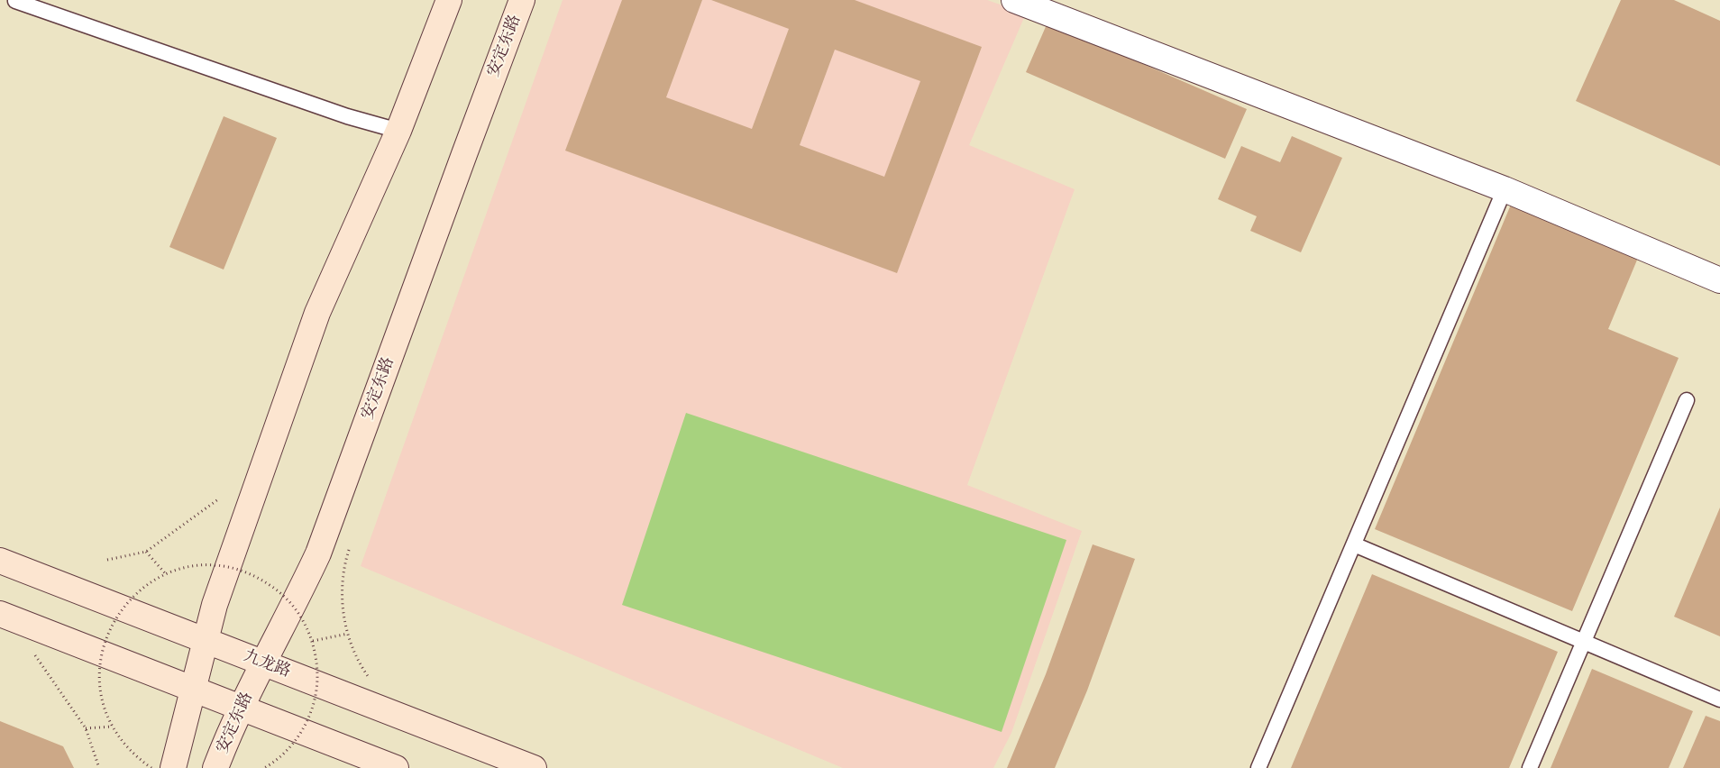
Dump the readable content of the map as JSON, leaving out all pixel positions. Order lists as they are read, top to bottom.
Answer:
{
  "streets": {
    "main road": ["安定东路", "九龙路"]
  },
  "crossings": [
    ["安定东路", "九龙路"]
  ]
}
